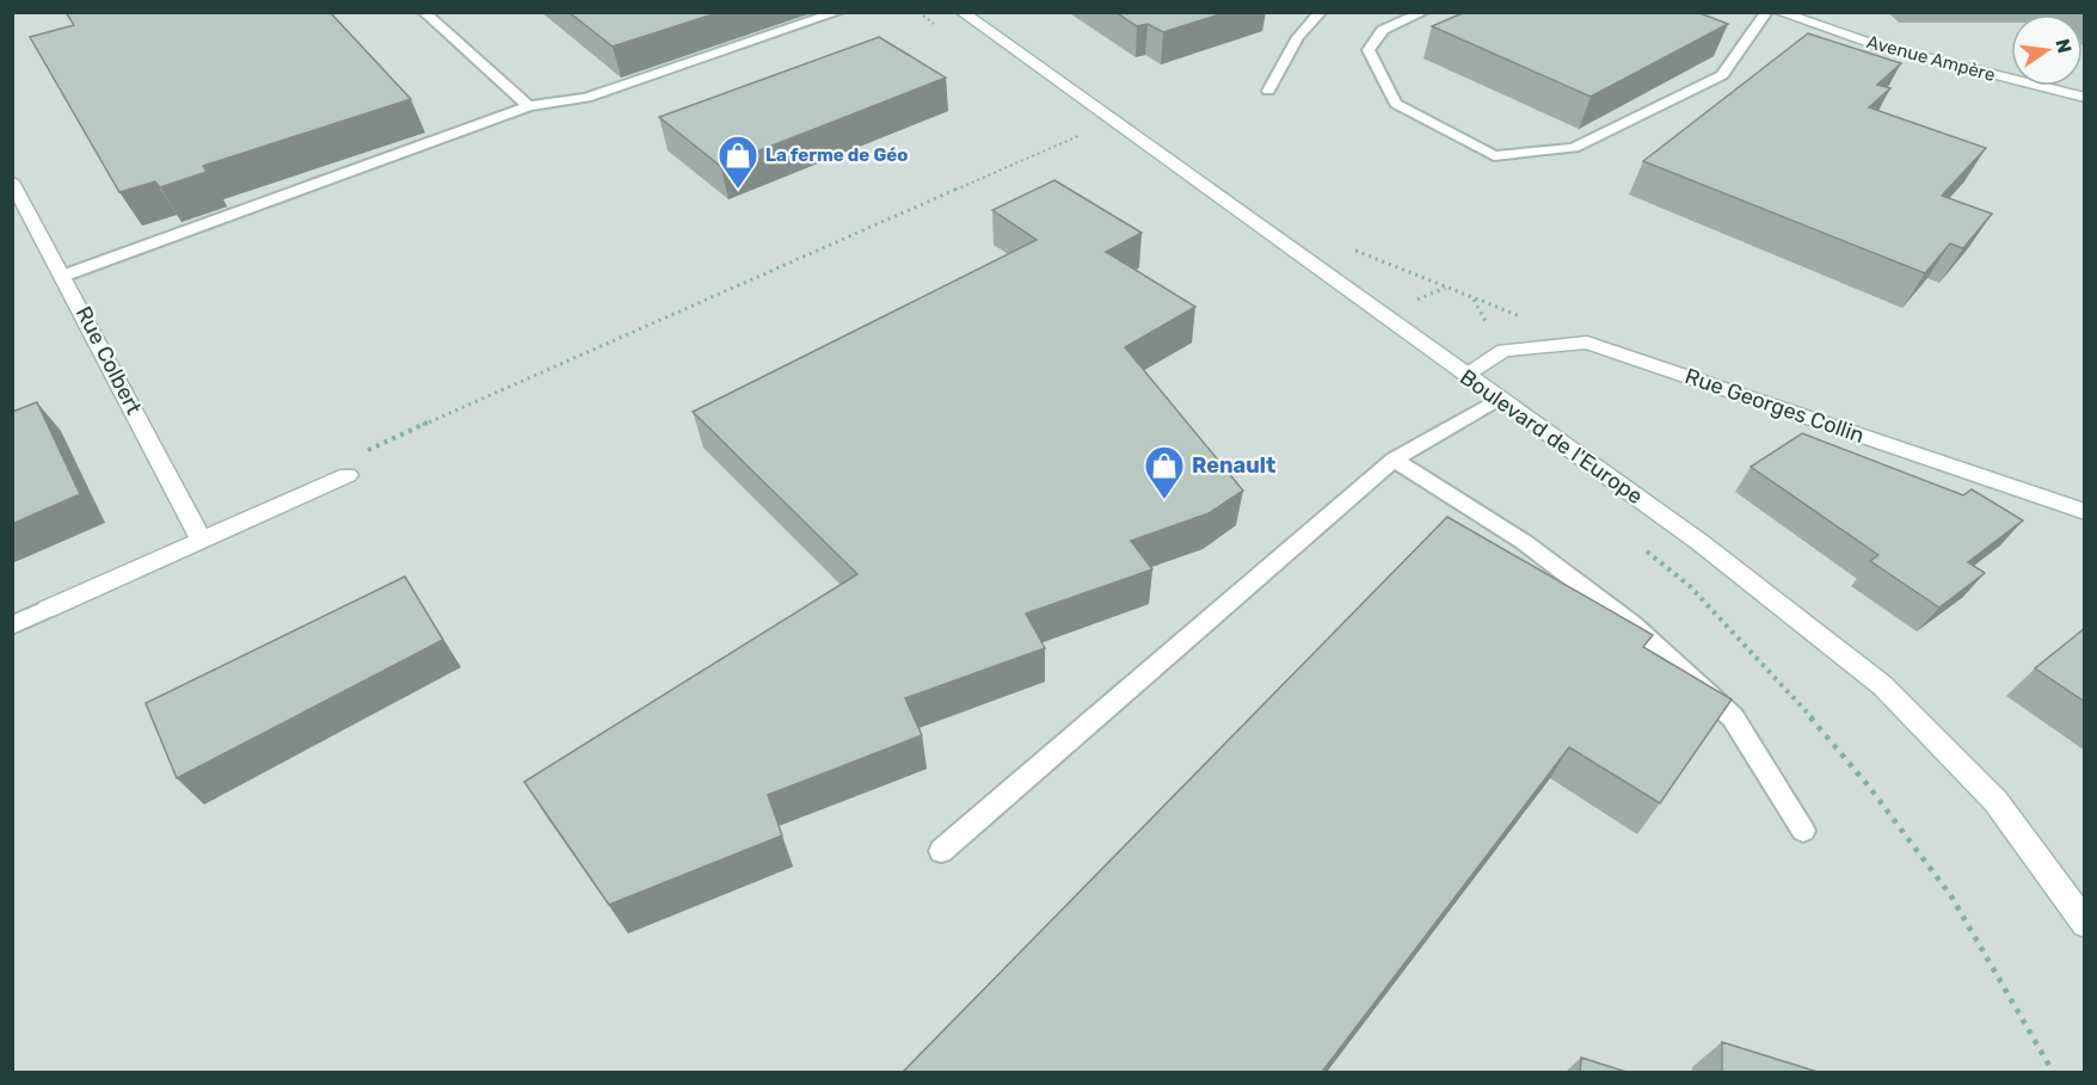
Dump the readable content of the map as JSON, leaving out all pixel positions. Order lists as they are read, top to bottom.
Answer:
{
  "streets": {
    "street": [
      "Avenue Ampère",
      "Rue Colbert",
      "Rue Georges Collin",
      "Boulevard de l'Europe"
    ]
  },
  "crossings": [
    ["Rue Georges Collin", "Boulevard de l'Europe"]
  ],
  "places": {
    "shop": ["La ferme de Géo", "Renault"]
  },
  "north": "right"
}
